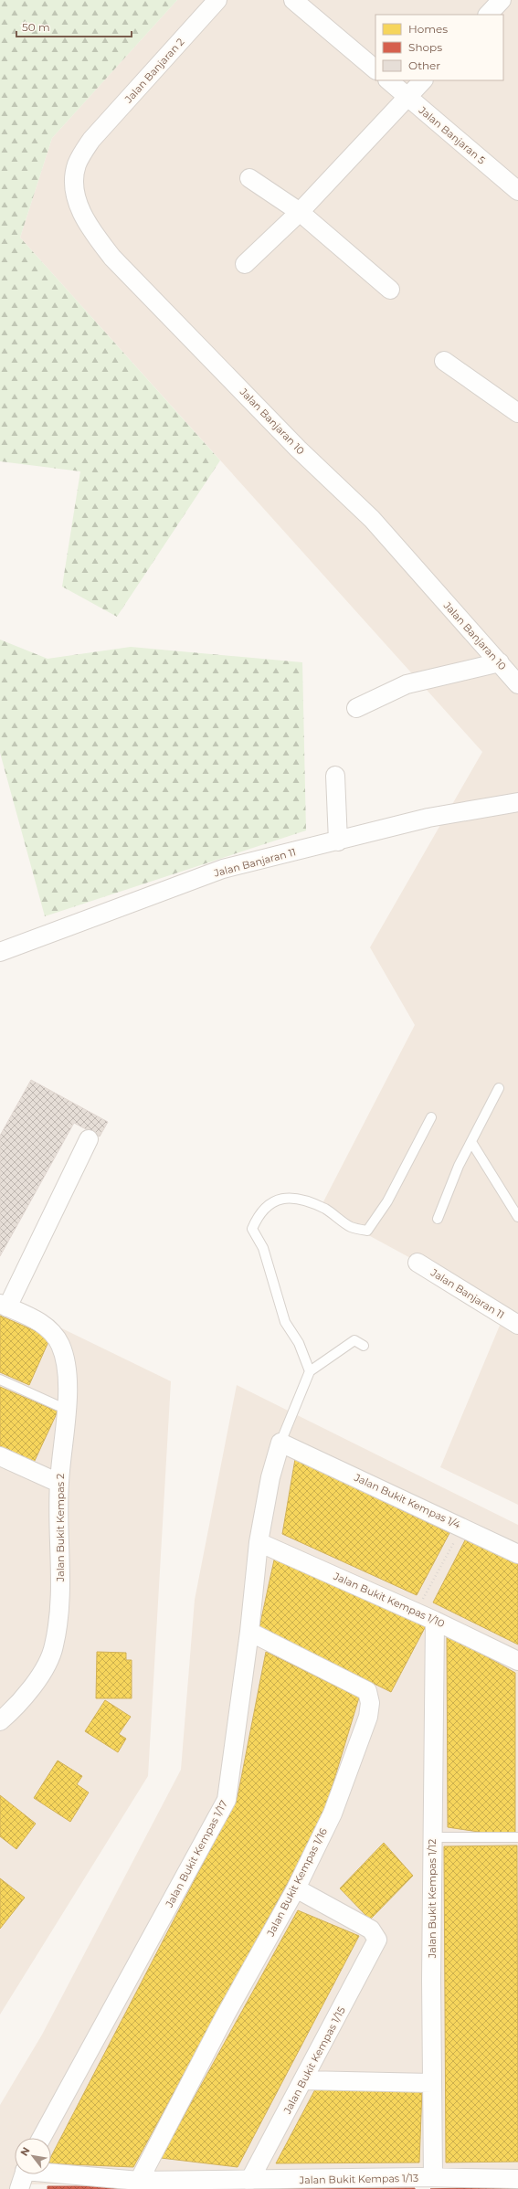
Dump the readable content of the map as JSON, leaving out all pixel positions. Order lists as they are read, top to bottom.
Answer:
{
  "streets": {
    "street": [
      "Jalan Banjaran 2",
      "Jalan Banjaran 5",
      "Jalan Banjaran 10",
      "Jalan Banjaran 11",
      "Jalan Bukit Kempas 1/4",
      "Jalan Bukit Kempas 2",
      "Jalan Bukit Kempas 1/10",
      "Jalan Bukit Kempas 1/17",
      "Jalan Bukit Kempas 1/16",
      "Jalan Bukit Kempas 1/12",
      "Jalan Bukit Kempas 1/15",
      "Jalan Bukit Kempas 1/13"
    ]
  },
  "crossings": [
    ["Jalan Banjaran 2", "Jalan Banjaran 10"],
    ["Jalan Bukit Kempas 1/4", "Jalan Bukit Kempas 1/17"],
    ["Jalan Bukit Kempas 1/10", "Jalan Bukit Kempas 1/17"],
    ["Jalan Bukit Kempas 1/10", "Jalan Bukit Kempas 1/12"],
    ["Jalan Bukit Kempas 1/17", "Jalan Bukit Kempas 1/16"],
    ["Jalan Bukit Kempas 1/16", "Jalan Bukit Kempas 1/15"],
    ["Jalan Bukit Kempas 1/16", "Jalan Bukit Kempas 1/13"],
    ["Jalan Bukit Kempas 1/12", "Jalan Bukit Kempas 1/13"],
    ["Jalan Bukit Kempas 1/15", "Jalan Bukit Kempas 1/13"]
  ],
  "legend": ["Homes", "Shops", "Other"],
  "scale_bar": "50 m",
  "north": "top left"
}
